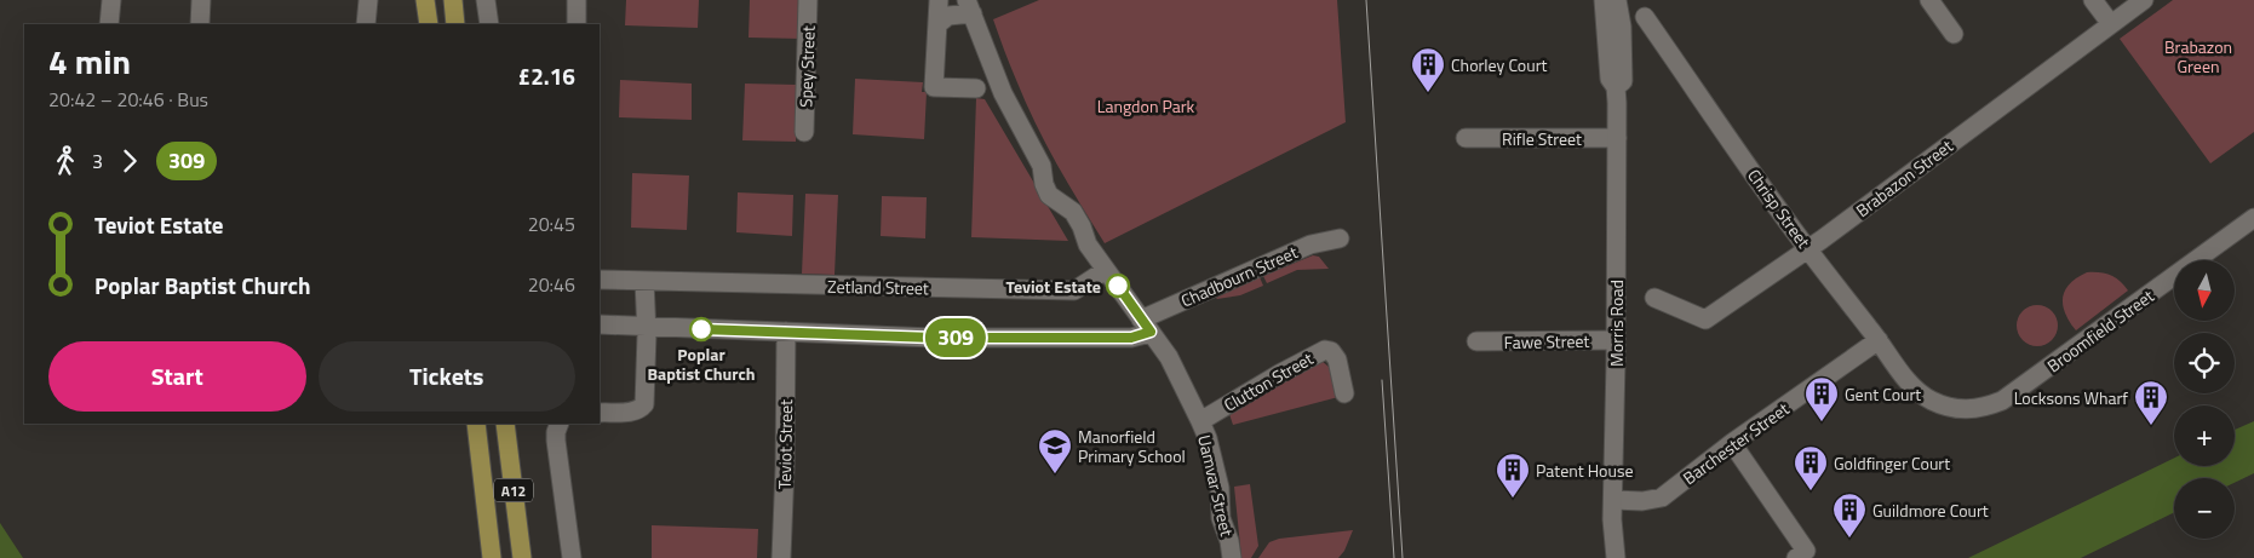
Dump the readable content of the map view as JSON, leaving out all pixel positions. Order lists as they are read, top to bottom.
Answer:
{
  "streets": {
    "highway": ["A12"],
    "street": [
      "Spey Street",
      "Rifle Street",
      "Brabazon Street",
      "Chrisp Street",
      "Chadbourn Street",
      "Zetland Street",
      "Morris Road",
      "Broomfield Street",
      "Fawe Street",
      "Clutton Street",
      "Barchester Street",
      "Teviot Street",
      "Uamvar Street"
    ]
  },
  "crossings": [
    ["Rifle Street", "Morris Road"],
    ["Brabazon Street", "Chrisp Street"],
    ["Chrisp Street", "Broomfield Street"],
    ["Chrisp Street", "Barchester Street"],
    ["Chadbourn Street", "Uamvar Street"],
    ["Zetland Street", "Uamvar Street"],
    ["Morris Road", "Fawe Street"],
    ["Morris Road", "Barchester Street"],
    ["Clutton Street", "Uamvar Street"]
  ],
  "parks": ["Brabazon Green", "Langdon Park"],
  "places": {
    "building": [
      "Chorley Court",
      "Gent Court",
      "Locksons Wharf",
      "Goldfinger Court",
      "Patent House",
      "Guildmore Court"
    ],
    "other": ["Teviot Estate", "Poplar Baptist Church"],
    "school or university": ["Manorfield Primary School"]
  },
  "lines": ["bus line 309"],
  "north": "bottom",
  "page": {
    "on_map": "309",
    "heading": ["4 min", "20:42 – 20:46 · Bus", "£2.16"],
    "legs": ["3", "309"],
    "list": [
      {
        "name": "Teviot Estate",
        "value": "20:45"
      },
      {
        "name": "Poplar Baptist Church",
        "value": "20:46"
      }
    ],
    "map_buttons": ["+", "−"],
    "buttons": ["Start", "Tickets"]
  }
}
